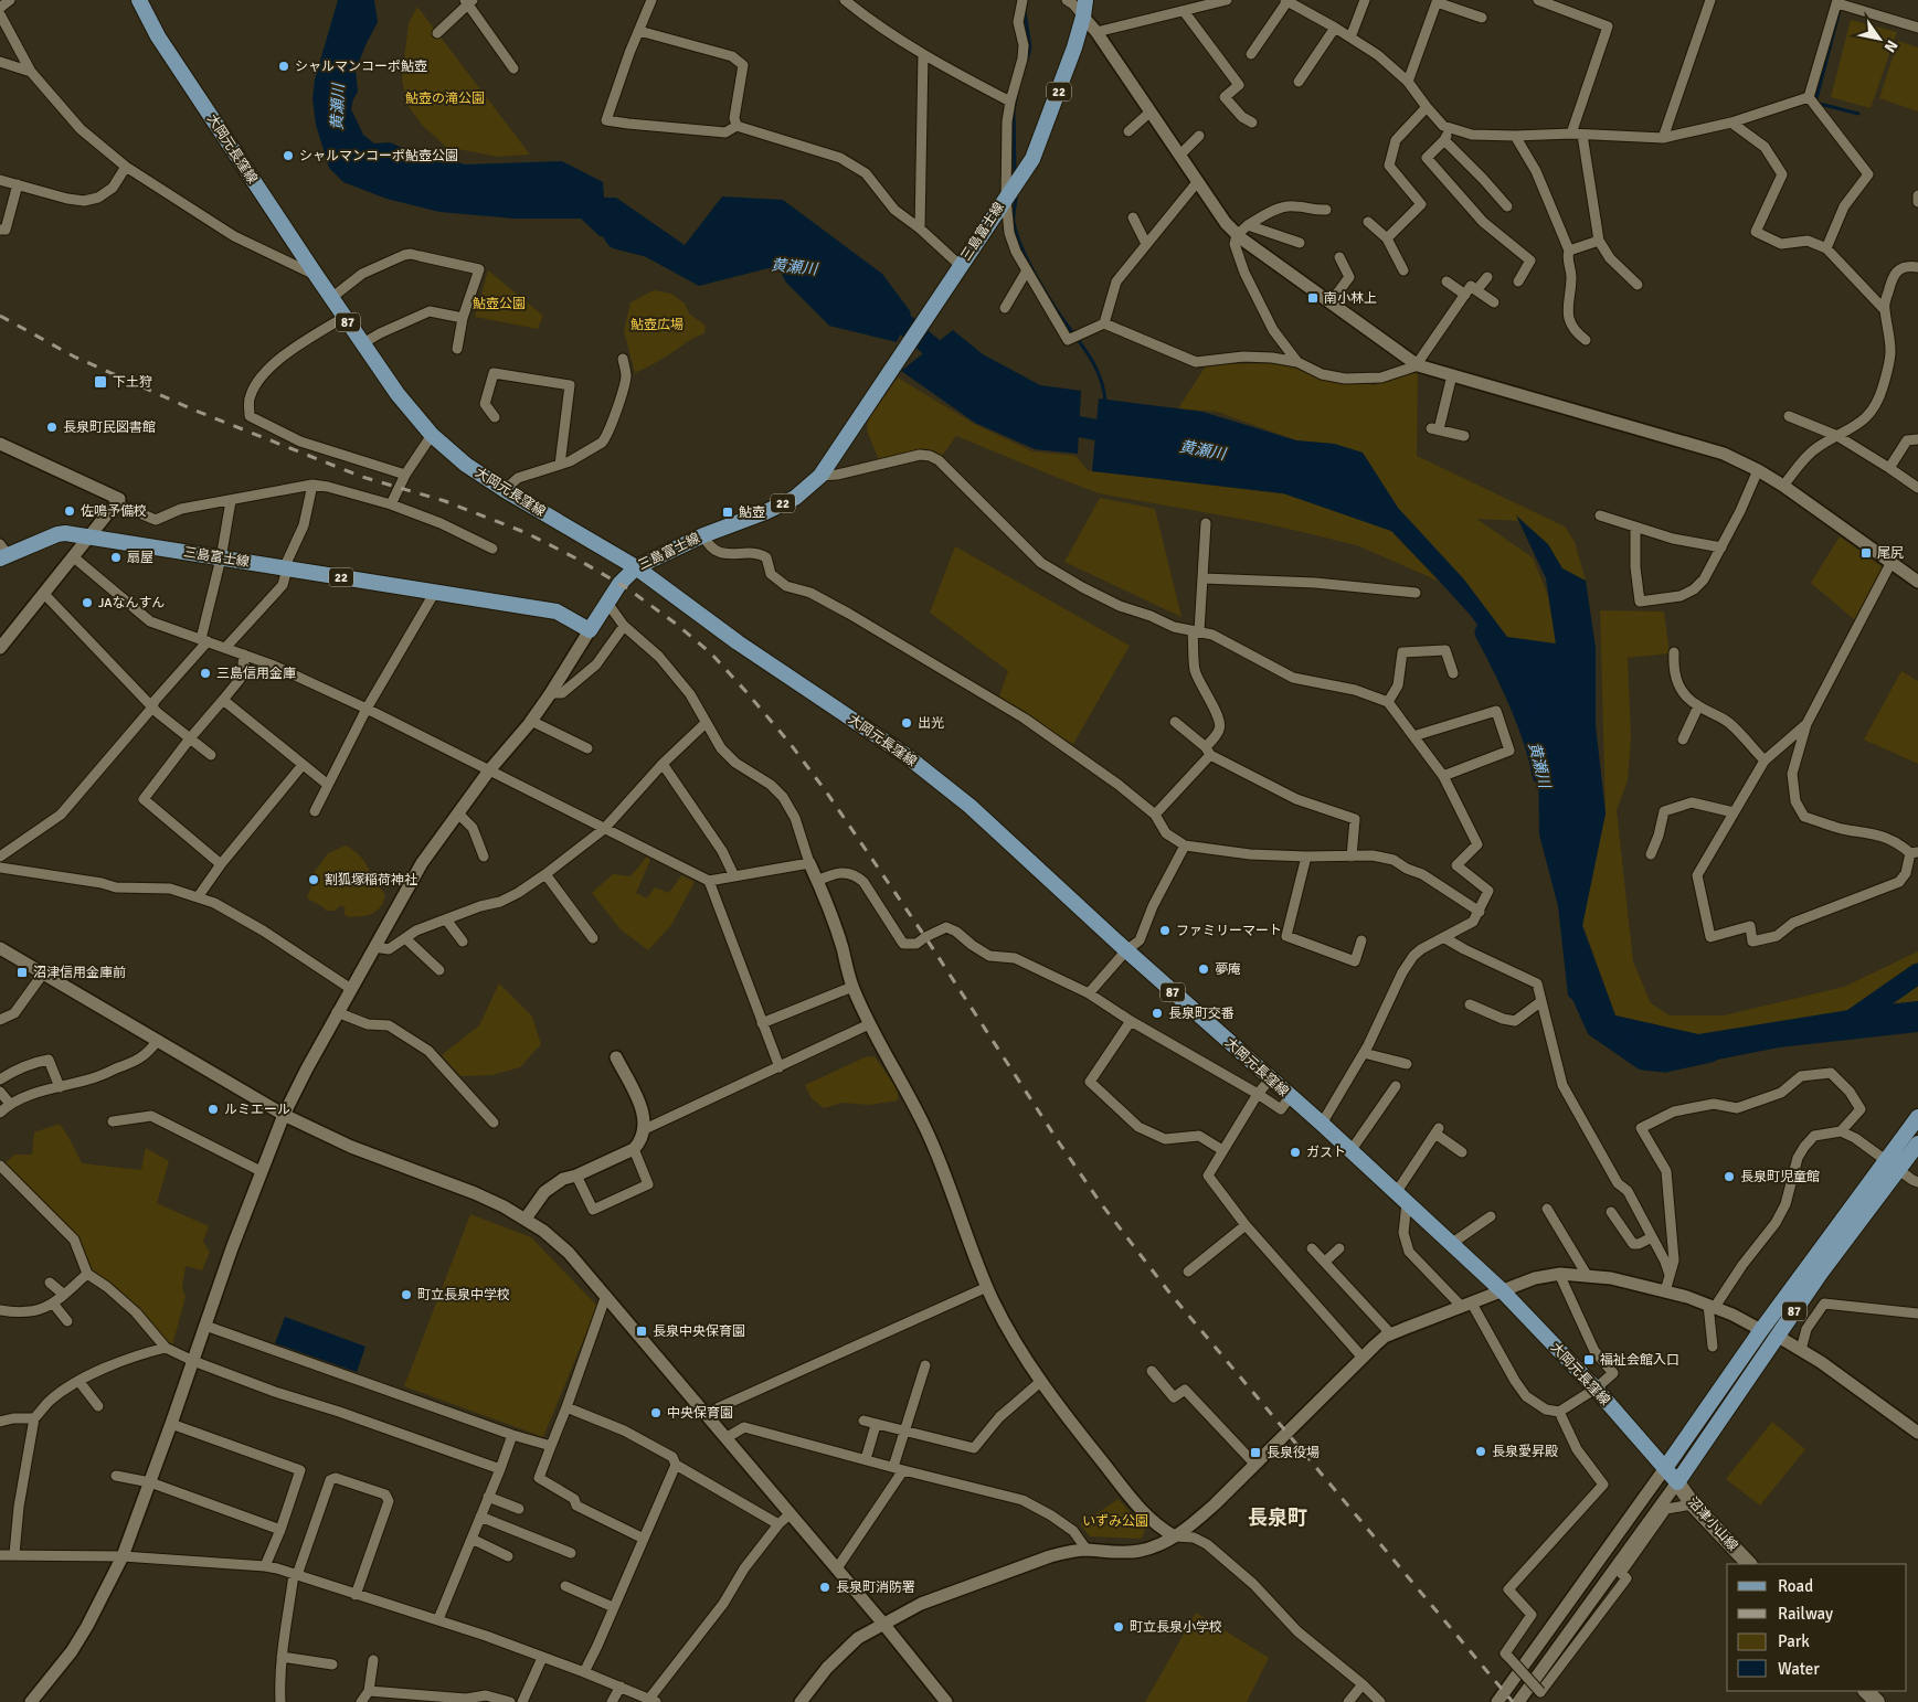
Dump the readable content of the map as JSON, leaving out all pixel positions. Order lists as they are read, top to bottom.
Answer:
{
  "streets": {
    "main road": [
      "22",
      "大岡元長窪線",
      "三島富士線",
      "87",
      "沼津小山線"
    ]
  },
  "crossings": [
    ["大岡元長窪線", "三島富士線"],
    ["大岡元長窪線", "87"],
    ["大岡元長窪線", "沼津小山線"],
    ["87", "沼津小山線"]
  ],
  "districts": ["長泉町"],
  "water": ["黄瀬川"],
  "parks": [
    "鮎壺の滝公園",
    "鮎壺公園",
    "鮎壺広場",
    "いずみ公園"
  ],
  "places": {
    "other": [
      "シャルマンコーポ鮎壺",
      "シャルマンコーポ鮎壺公園",
      "長泉町民図書館",
      "佐鳴予備校",
      "扇屋",
      "JAなんすん",
      "三島信用金庫",
      "出光",
      "割狐塚稲荷神社",
      "ファミリーマート",
      "夢庵",
      "長泉町交番",
      "ルミエール",
      "ガスト",
      "長泉町児童館",
      "町立長泉中学校",
      "中央保育園",
      "長泉愛昇殿",
      "長泉町消防署",
      "町立長泉小学校"
    ],
    "transit": [
      "南小林上",
      "下土狩",
      "鮎壺",
      "尾尻",
      "沼津信用金庫前",
      "長泉中央保育園",
      "福祉会館入口",
      "長泉役場"
    ]
  },
  "legend": [
    "Road",
    "Railway",
    "Park",
    "Water"
  ],
  "north": "bottom right"
}
